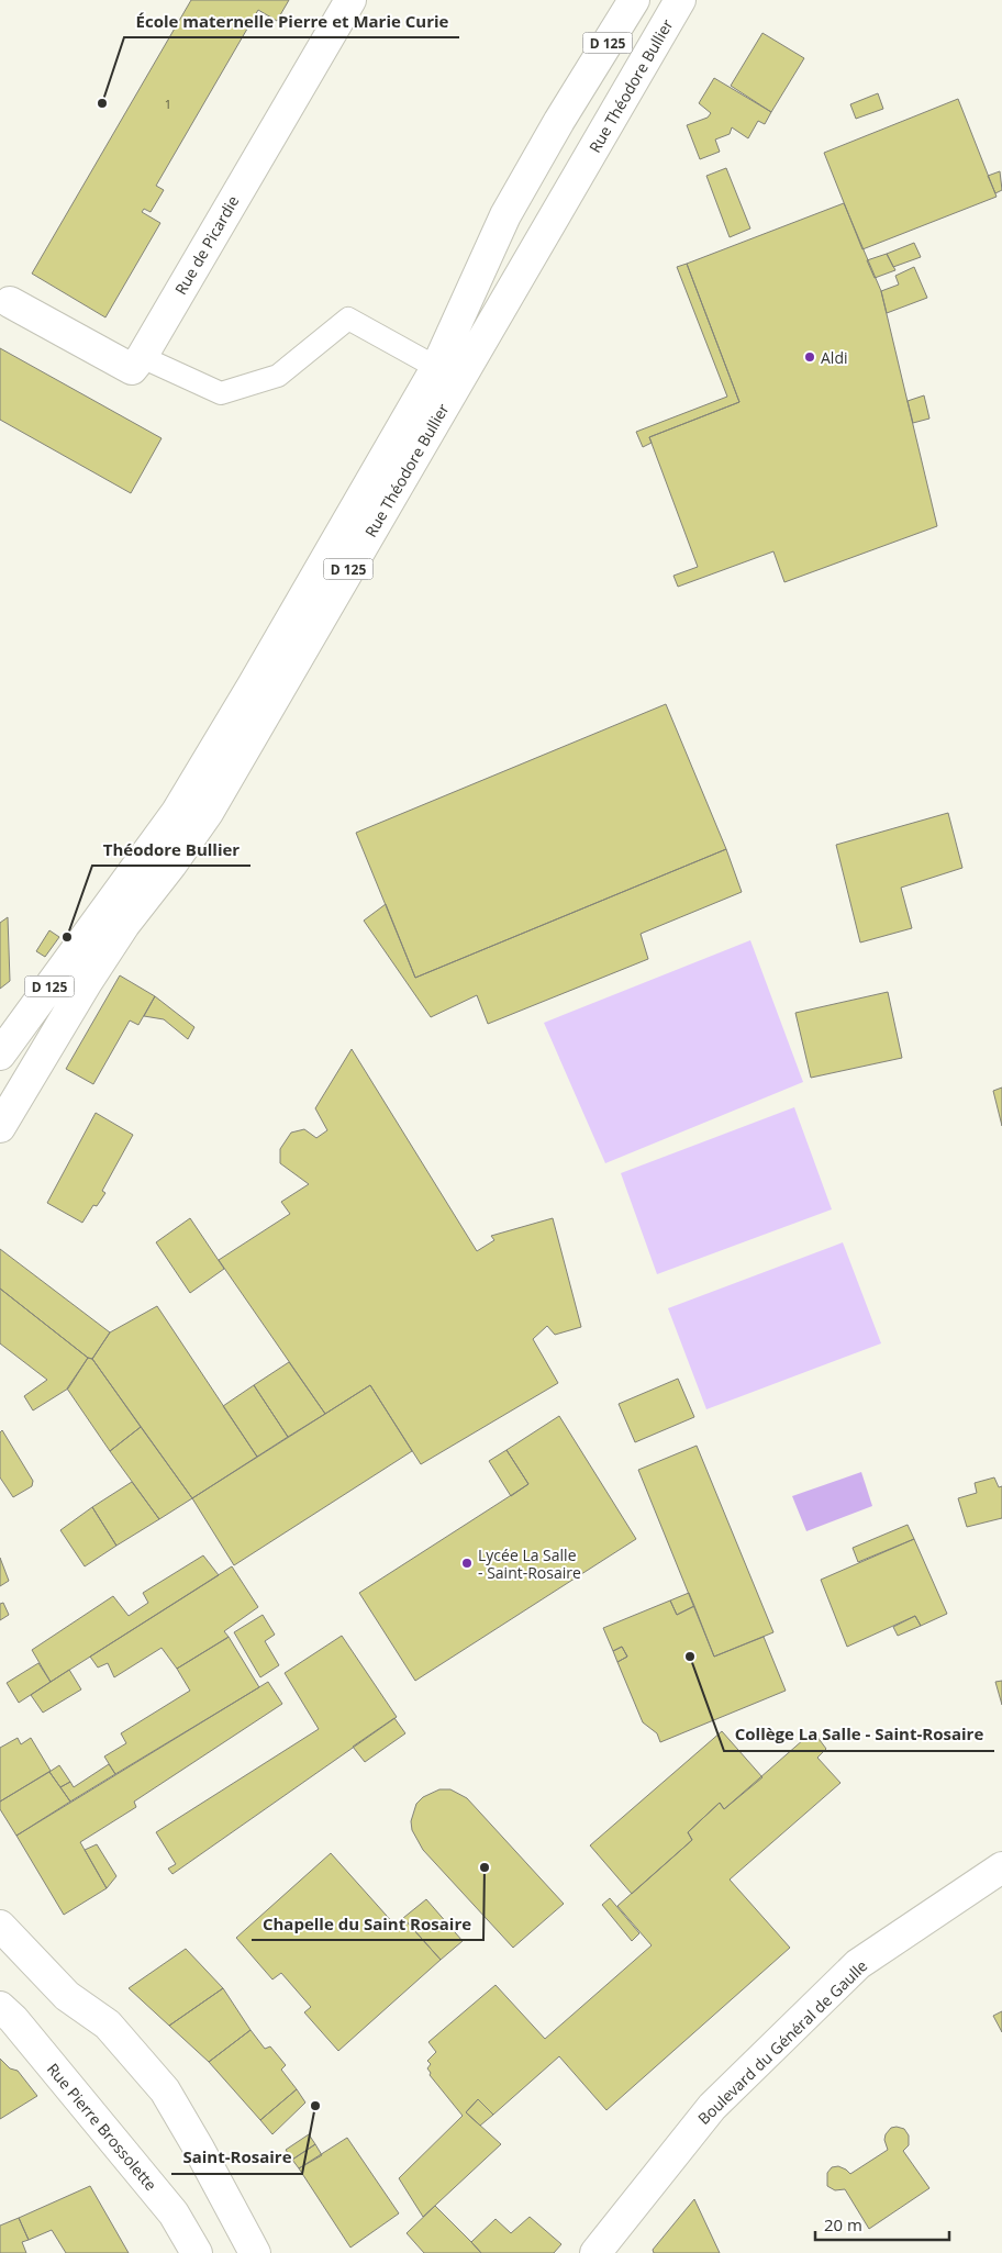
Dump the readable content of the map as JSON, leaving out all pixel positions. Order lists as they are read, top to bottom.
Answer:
{
  "streets": {
    "main road": [
      "D 125",
      "Rue Théodore Bullier",
      "Rue de Picardie",
      "Boulevard du Général de Gaulle",
      "Rue Pierre Brossolette"
    ]
  },
  "places": [
    "École maternelle Pierre et Marie Curie",
    "Aldi",
    "Théodore Bullier",
    "Lycée La Salle - Saint-Rosaire",
    "Collège La Salle - Saint-Rosaire",
    "Chapelle du Saint Rosaire",
    "Saint-Rosaire"
  ],
  "house_numbers": ["1"],
  "scale_bar": "20 m"
}
